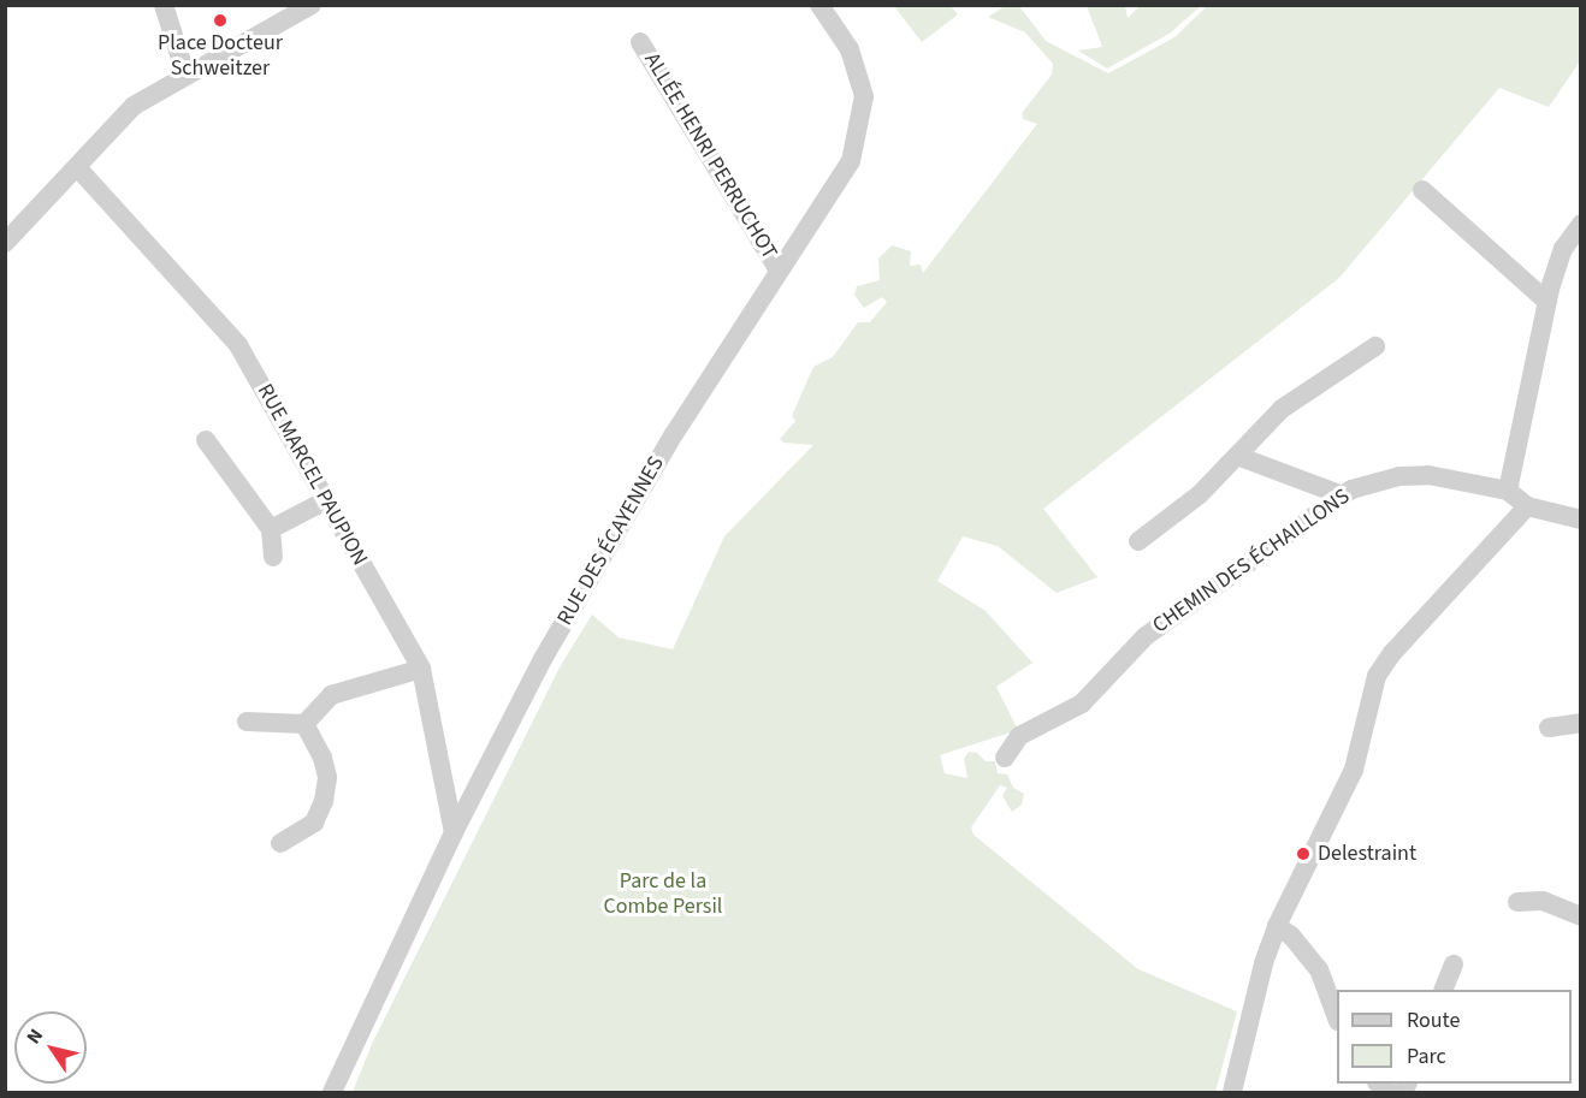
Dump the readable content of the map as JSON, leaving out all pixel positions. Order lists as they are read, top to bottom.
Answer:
{
  "streets": {
    "street": [
      "ALLÉE HENRI PERRUCHOT",
      "RUE MARCEL PAUPION",
      "RUE DES ÉCAYENNES",
      "CHEMIN DES ÉCHAILLONS"
    ]
  },
  "crossings": [
    ["ALLÉE HENRI PERRUCHOT", "RUE DES ÉCAYENNES"],
    ["RUE MARCEL PAUPION", "RUE DES ÉCAYENNES"]
  ],
  "parks": ["Parc de la Combe Persil"],
  "places": ["Place Docteur Schweitzer", "Delestraint"],
  "legend": ["Route", "Parc"],
  "north": "top left"
}
